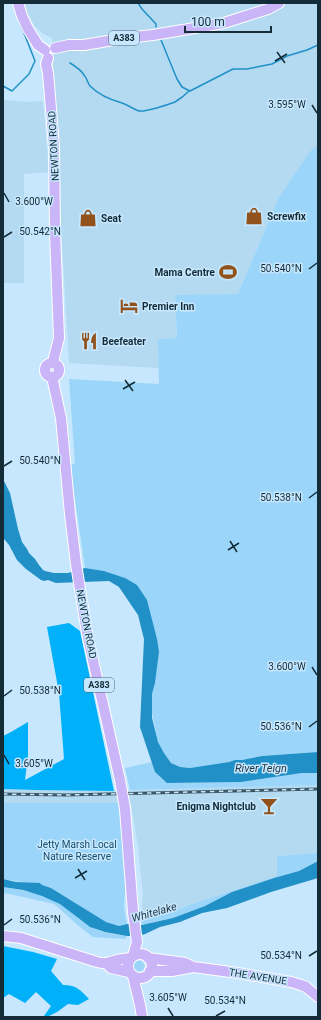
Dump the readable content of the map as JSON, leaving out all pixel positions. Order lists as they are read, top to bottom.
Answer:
{
  "streets": {
    "main road": ["A383", "NEWTON ROAD", "THE AVENUE"]
  },
  "crossings": [
    ["A383", "NEWTON ROAD"],
    ["A383", "THE AVENUE"],
    ["NEWTON ROAD", "THE AVENUE"]
  ],
  "water": ["River Teign", "Whitelake"],
  "parks": ["Jetty Marsh Local Nature Reserve"],
  "places": {
    "shop": ["Screwfix", "Seat"],
    "sports": ["Mama Centre"],
    "hotel": ["Premier Inn"],
    "restaurant": ["Beefeater"],
    "bar": ["Enigma Nightclub"]
  },
  "scale_bar": "100 m",
  "coordinates": [
    "3.595°W",
    "3.600°W",
    "50.542°N",
    "50.540°N",
    "50.538°N",
    "50.536°N",
    "3.605°W",
    "50.534°N"
  ]
}
